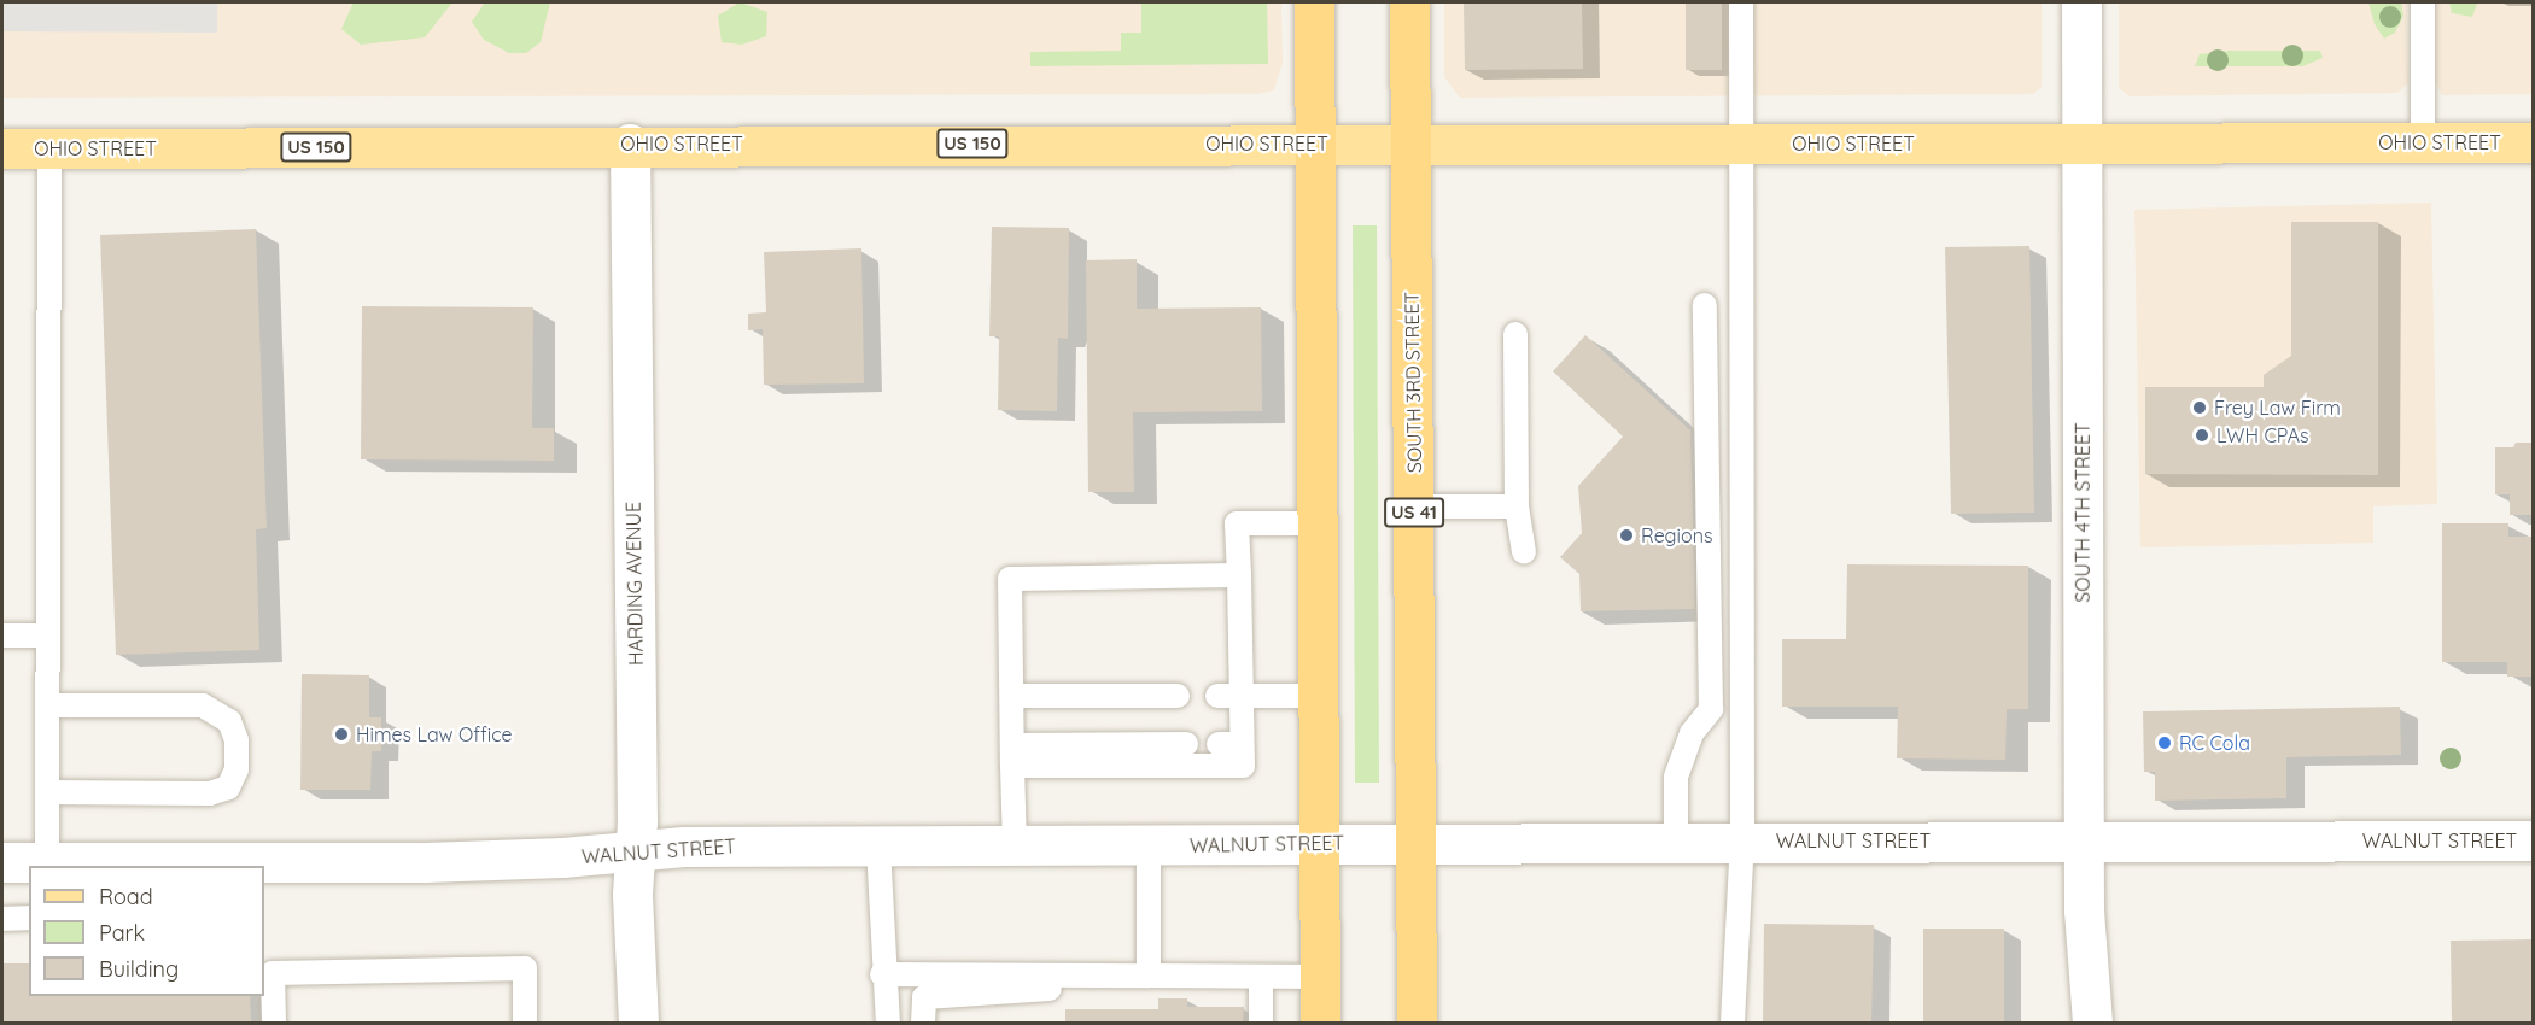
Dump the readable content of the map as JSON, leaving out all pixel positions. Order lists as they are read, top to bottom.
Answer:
{
  "streets": {
    "highway": ["SOUTH 3RD STREET", "US 41"],
    "main road": ["OHIO STREET", "US 150"],
    "street": ["SOUTH 4TH STREET", "HARDING AVENUE", "WALNUT STREET"]
  },
  "crossings": [
    ["OHIO STREET", "SOUTH 3RD STREET"],
    ["OHIO STREET", "SOUTH 4TH STREET"],
    ["OHIO STREET", "HARDING AVENUE"],
    ["SOUTH 3RD STREET", "WALNUT STREET"],
    ["SOUTH 4TH STREET", "WALNUT STREET"],
    ["HARDING AVENUE", "WALNUT STREET"]
  ],
  "places": [
    "Frey Law Firm",
    "LWH CPAs",
    "Regions",
    "Himes Law Office",
    "RC Cola"
  ],
  "legend": ["Road", "Park", "Building"]
}
